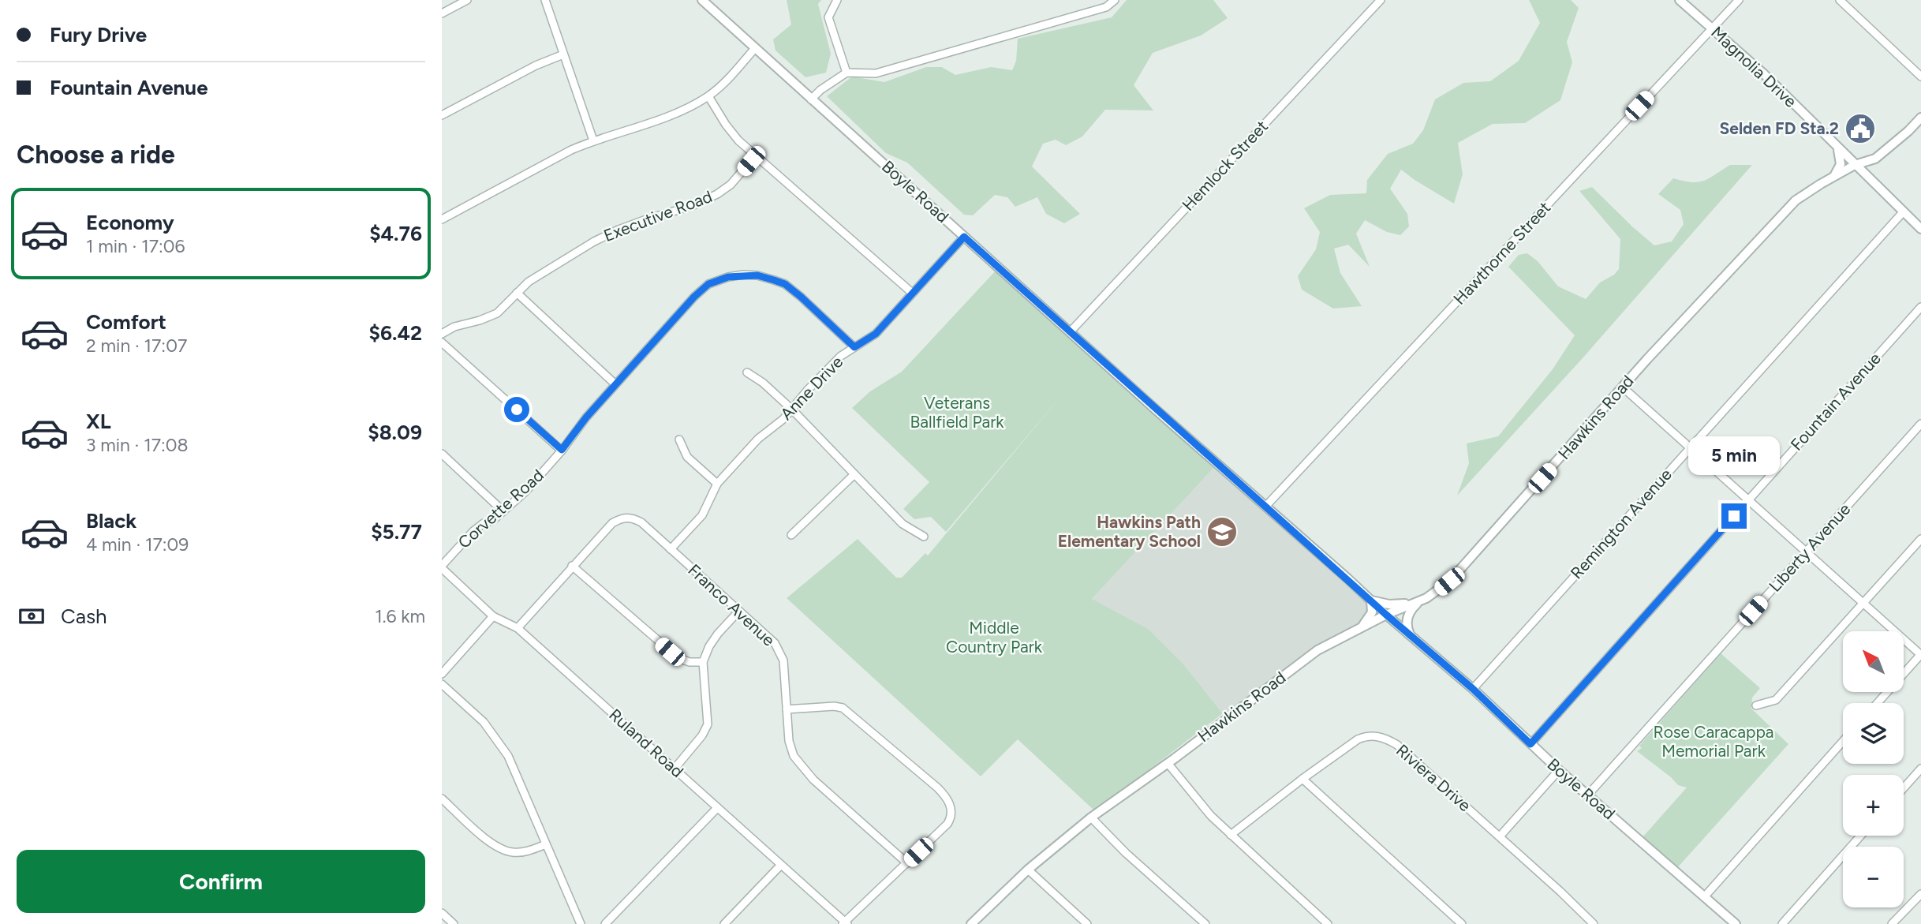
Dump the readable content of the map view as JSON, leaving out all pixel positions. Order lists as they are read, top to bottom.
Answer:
{
  "streets": {
    "street": [
      "Magnolia Drive",
      "Hemlock Street",
      "Boyle Road",
      "Executive Road",
      "Hawthorne Street",
      "Anne Drive",
      "Fountain Avenue",
      "Hawkins Road",
      "Corvette Road",
      "Remington Avenue",
      "Liberty Avenue",
      "Franco Avenue",
      "Ruland Road",
      "Riviera Drive"
    ]
  },
  "crossings": [
    ["Magnolia Drive", "Hawthorne Street"],
    ["Magnolia Drive", "Hawkins Road"],
    ["Magnolia Drive", "Remington Avenue"],
    ["Hemlock Street", "Boyle Road"],
    ["Boyle Road", "Hawthorne Street"],
    ["Boyle Road", "Anne Drive"],
    ["Boyle Road", "Fountain Avenue"],
    ["Boyle Road", "Hawkins Road"],
    ["Boyle Road", "Remington Avenue"],
    ["Boyle Road", "Liberty Avenue"],
    ["Anne Drive", "Corvette Road"],
    ["Anne Drive", "Franco Avenue"],
    ["Corvette Road", "Ruland Road"],
    ["Franco Avenue", "Ruland Road"]
  ],
  "parks": ["Veterans Ballfield Park", "Middle Country Park", "Rose Caracappa Memorial Park"],
  "places": {
    "public building": ["Selden FD Sta.2"],
    "school or university": ["Hawkins Path Elementary School"]
  },
  "north": "top left",
  "page": {
    "banner": ["Fury Drive", "Fountain Avenue"],
    "heading": "Choose a ride",
    "list": [
      {
        "name": "Economy",
        "note": "1 min · 17:06",
        "value": "$4.76"
      },
      {
        "name": "Comfort",
        "note": "2 min · 17:07",
        "value": "$6.42"
      },
      {
        "name": "XL",
        "note": "3 min · 17:08",
        "value": "$8.09"
      },
      {
        "name": "Black",
        "note": "4 min · 17:09",
        "value": "$5.77"
      }
    ],
    "bubble": "5 min",
    "pay": ["Cash", "1.6 km"],
    "map_buttons": ["+", "−"],
    "buttons": "Confirm"
  }
}
